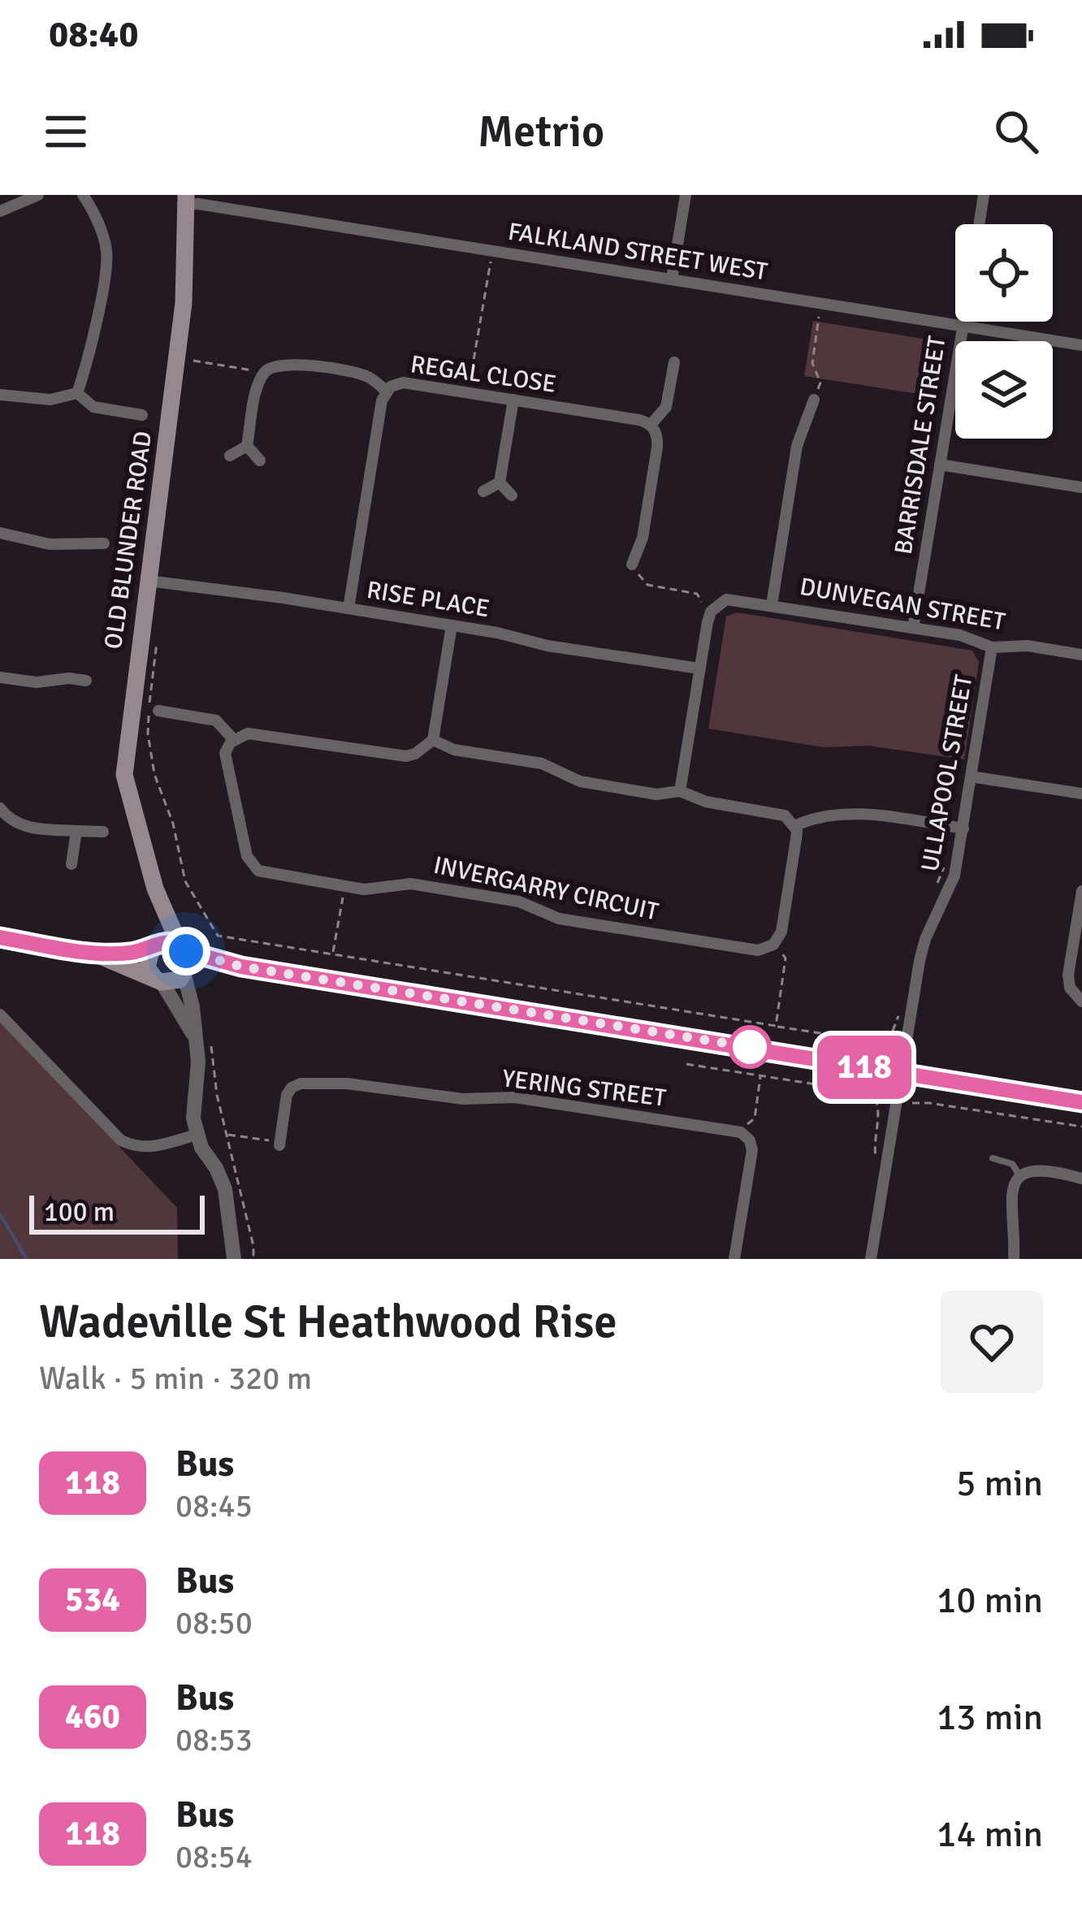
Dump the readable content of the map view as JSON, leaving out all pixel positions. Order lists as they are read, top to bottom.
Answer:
{
  "streets": {
    "main road": ["OLD BLUNDER ROAD"],
    "street": [
      "FALKLAND STREET WEST",
      "REGAL CLOSE",
      "BARRISDALE STREET",
      "RISE PLACE",
      "DUNVEGAN STREET",
      "ULLAPOOL STREET",
      "INVERGARRY CIRCUIT",
      "YERING STREET"
    ]
  },
  "crossings": [
    ["FALKLAND STREET WEST", "BARRISDALE STREET"],
    ["FALKLAND STREET WEST", "OLD BLUNDER ROAD"],
    ["REGAL CLOSE", "RISE PLACE"],
    ["BARRISDALE STREET", "DUNVEGAN STREET"],
    ["OLD BLUNDER ROAD", "RISE PLACE"],
    ["RISE PLACE", "DUNVEGAN STREET"],
    ["DUNVEGAN STREET", "ULLAPOOL STREET"]
  ],
  "lines": ["bus line 118"],
  "scale_bar": "100 m",
  "page": {
    "status": "08:40",
    "header": "Metrio",
    "on_map": "118",
    "scale": "100 m",
    "heading": ["Wadeville St Heathwood Rise", "Walk · 5 min · 320 m"],
    "list": [
      {
        "mark": "118",
        "name": "Bus",
        "note": "08:45",
        "value": "5 min"
      },
      {
        "mark": "534",
        "name": "Bus",
        "note": "08:50",
        "value": "10 min"
      },
      {
        "mark": "460",
        "name": "Bus",
        "note": "08:53",
        "value": "13 min"
      },
      {
        "mark": "118",
        "name": "Bus",
        "note": "08:54",
        "value": "14 min"
      }
    ]
  }
}
